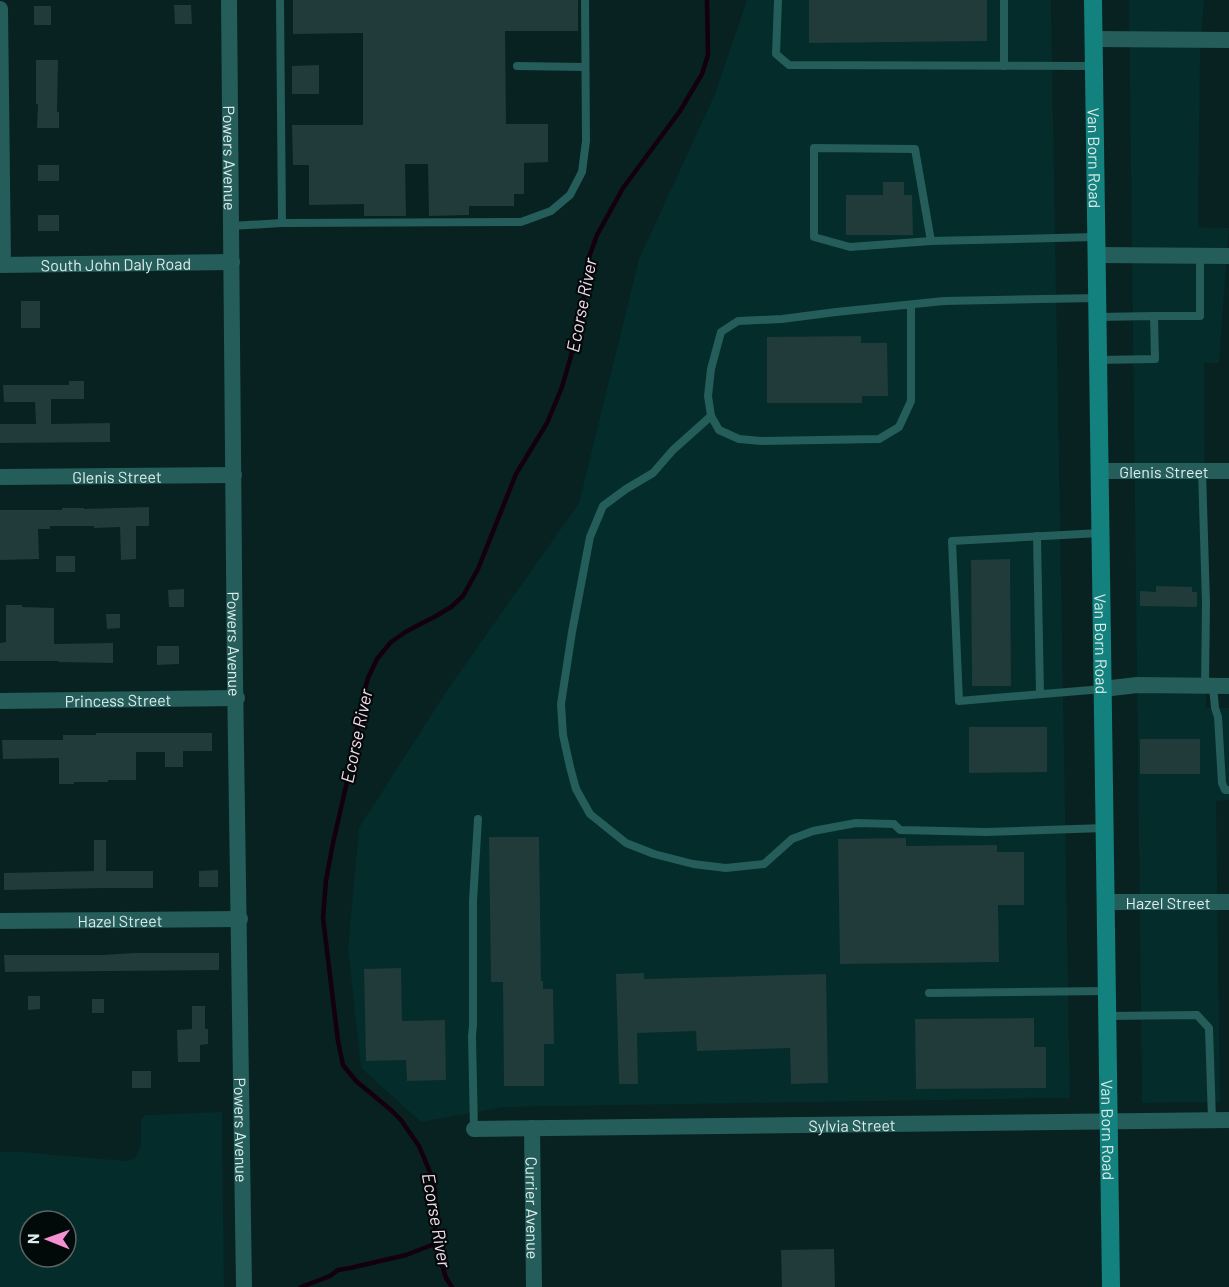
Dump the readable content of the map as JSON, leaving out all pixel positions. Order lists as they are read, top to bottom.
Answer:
{
  "streets": {
    "main road": ["Van Born Road"],
    "street": [
      "Powers Avenue",
      "South John Daly Road",
      "Glenis Street",
      "Princess Street",
      "Hazel Street",
      "Sylvia Street",
      "Currier Avenue"
    ]
  },
  "crossings": [
    ["Powers Avenue", "South John Daly Road"],
    ["Powers Avenue", "Glenis Street"],
    ["Powers Avenue", "Princess Street"],
    ["Powers Avenue", "Hazel Street"],
    ["Van Born Road", "Glenis Street"],
    ["Van Born Road", "Hazel Street"],
    ["Van Born Road", "Sylvia Street"],
    ["Sylvia Street", "Currier Avenue"]
  ],
  "water": ["Ecorse River"],
  "north": "left"
}
